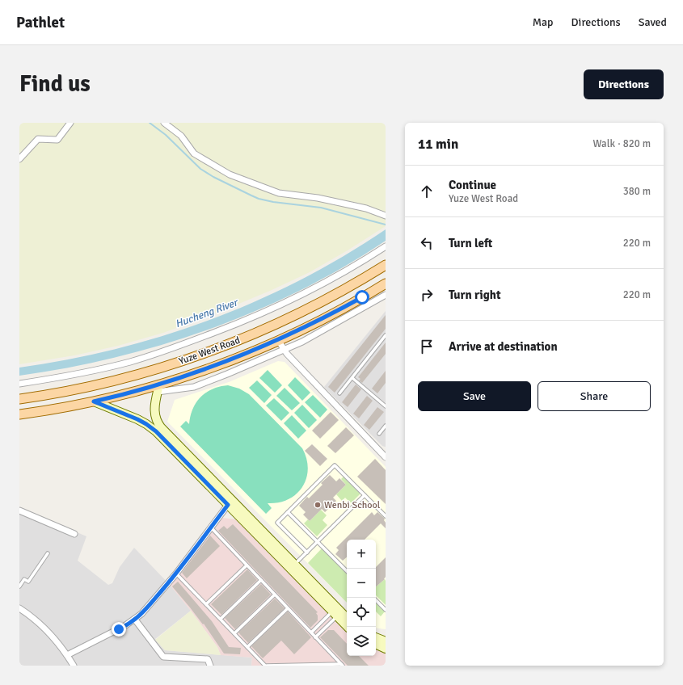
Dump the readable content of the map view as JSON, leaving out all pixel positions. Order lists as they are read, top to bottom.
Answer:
{
  "streets": {
    "main road": ["Yuze West Road"]
  },
  "water": ["Hucheng River"],
  "places": ["Wenbi School"],
  "page": {
    "header": "Pathlet",
    "nav": ["Map", "Directions", "Saved"],
    "buttons": [
      "Directions",
      ["Save", "Share"]
    ],
    "title": "Find us",
    "heading": ["11 min", "Walk · 820 m"],
    "list": [
      ["Continue", "Yuze West Road", "380 m"],
      ["Turn left", "220 m"],
      ["Turn right", "220 m"],
      "Arrive at destination"
    ],
    "map_buttons": ["+", "−"]
  }
}
